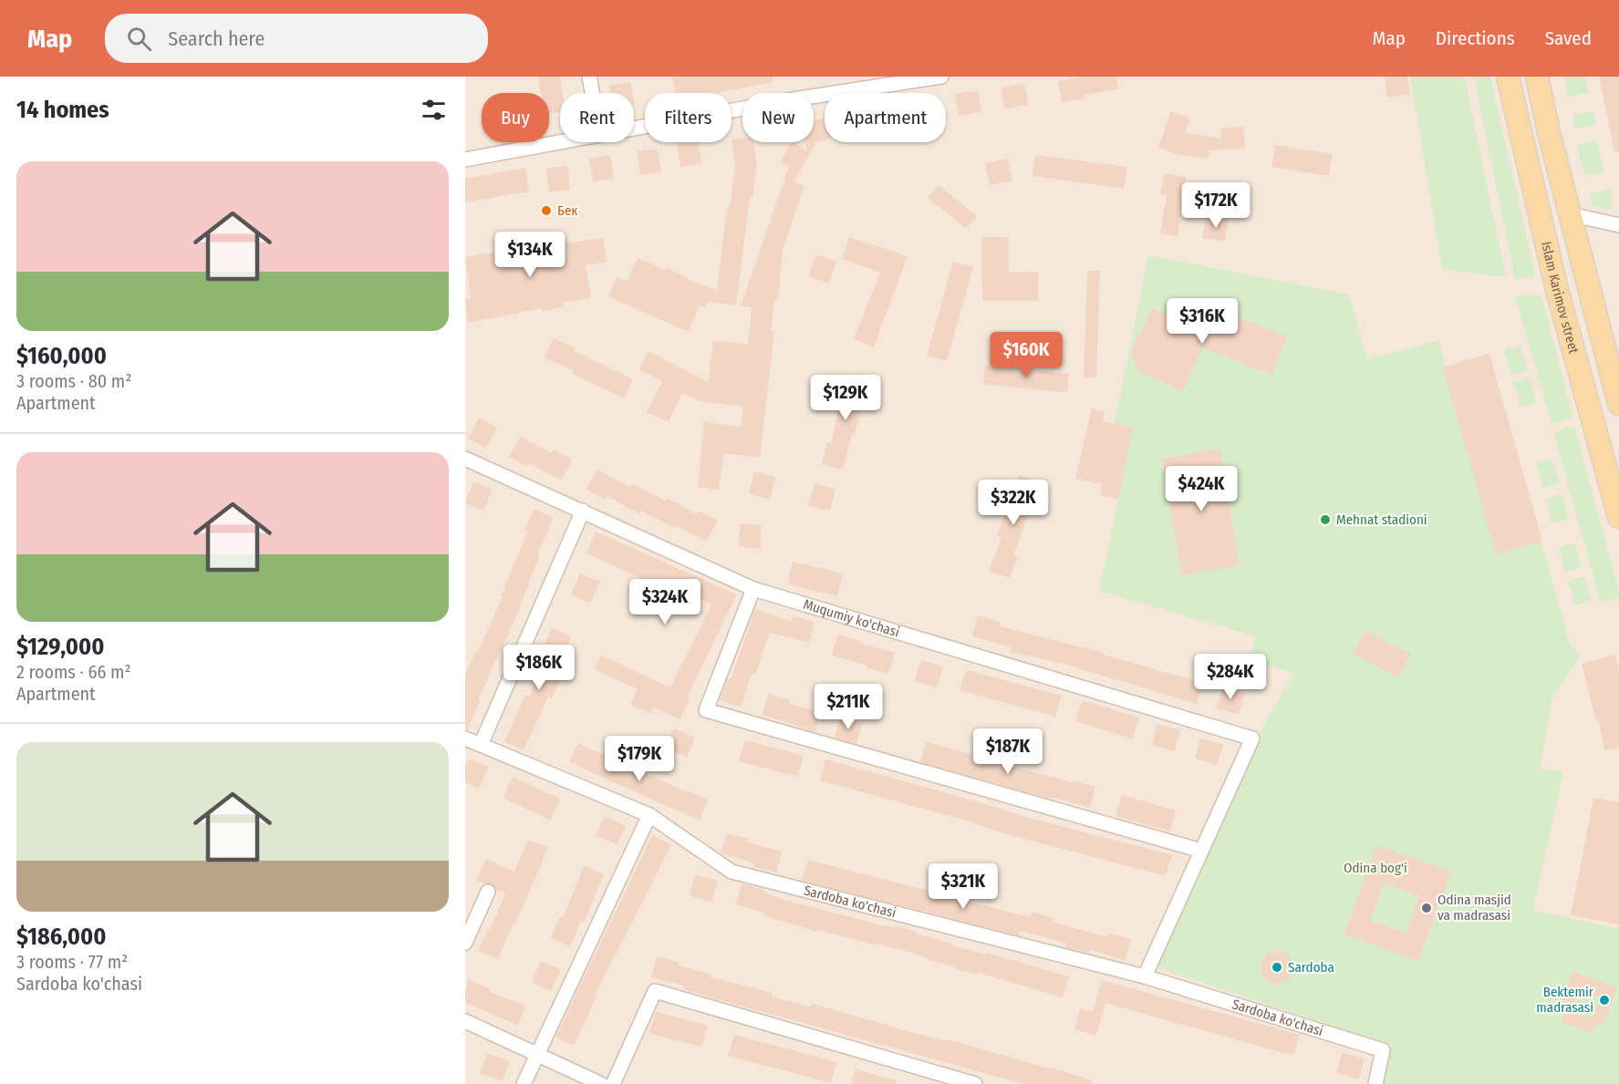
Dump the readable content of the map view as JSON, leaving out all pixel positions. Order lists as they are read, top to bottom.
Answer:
{
  "streets": {
    "main road": ["Islam Karimov street"],
    "street": ["Muqumiy ko'chasi", "Sardoba ko'chasi"]
  },
  "parks": ["Odina bog'i"],
  "places": [
    "Бек",
    "Mehnat stadioni",
    "Odina masjid va madrasasi",
    "Sardoba",
    "Bektemir madrasasi"
  ],
  "page": {
    "header": "Map",
    "search": "Search here",
    "nav": ["Map", "Directions", "Saved"],
    "heading": "14 homes",
    "chip": [
      "Buy",
      "Rent",
      "Filters",
      "New",
      "Apartment"
    ],
    "list": [
      {
        "name": "$160,000",
        "note": "3 rooms · 80 m² · Apartment"
      },
      {
        "name": "$129,000",
        "note": "2 rooms · 66 m² · Apartment"
      },
      {
        "name": "$186,000",
        "note": "3 rooms · 77 m² · Sardoba ko'chasi"
      }
    ],
    "price": [
      "$172K",
      "$134K",
      "$316K",
      "$160K",
      "$129K",
      "$424K",
      "$322K",
      "$324K",
      "$186K",
      "$284K",
      "$211K",
      "$187K",
      "$179K",
      "$321K"
    ]
  }
}
